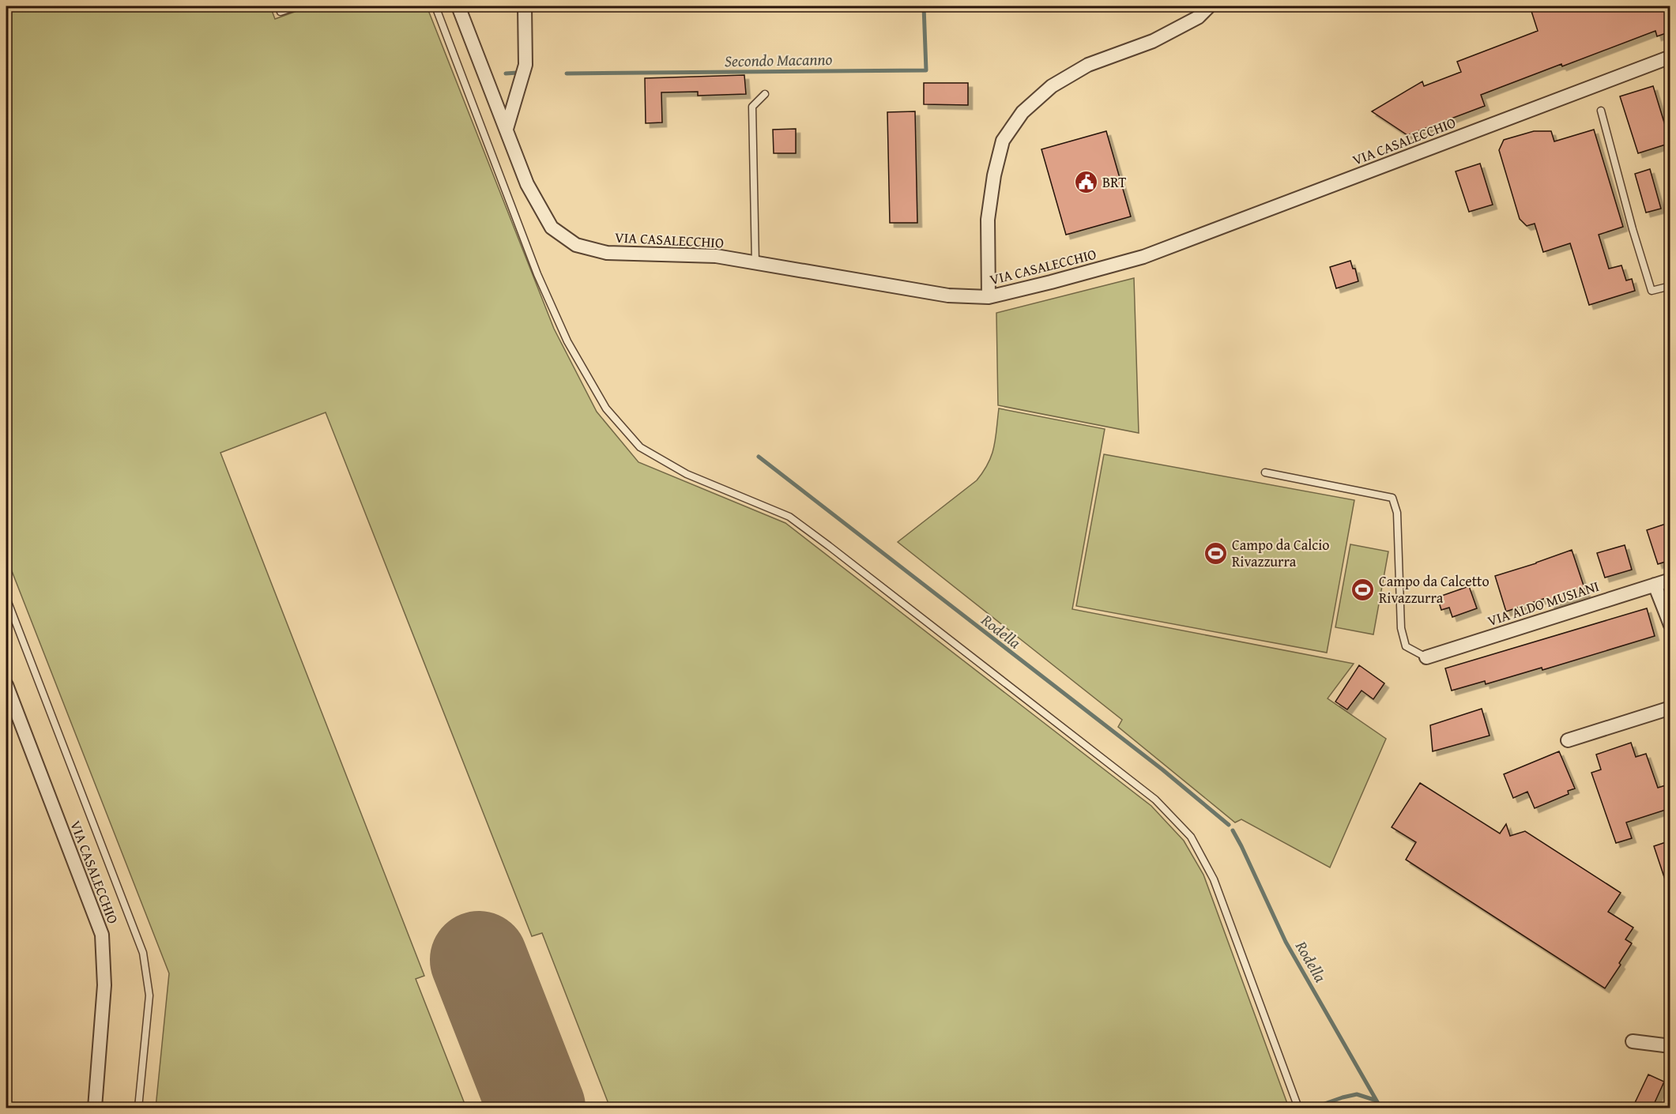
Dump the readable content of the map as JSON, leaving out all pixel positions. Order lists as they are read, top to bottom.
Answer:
{
  "streets": {
    "street": ["VIA CASALECCHIO", "VIA ALDO MUSIANI"]
  },
  "water": ["Secondo Macanno", "Rodella"],
  "places": {
    "public building": ["BRT"],
    "sports": ["Campo da Calcio Rivazzurra", "Campo da Calcetto Rivazzurra"]
  }
}
